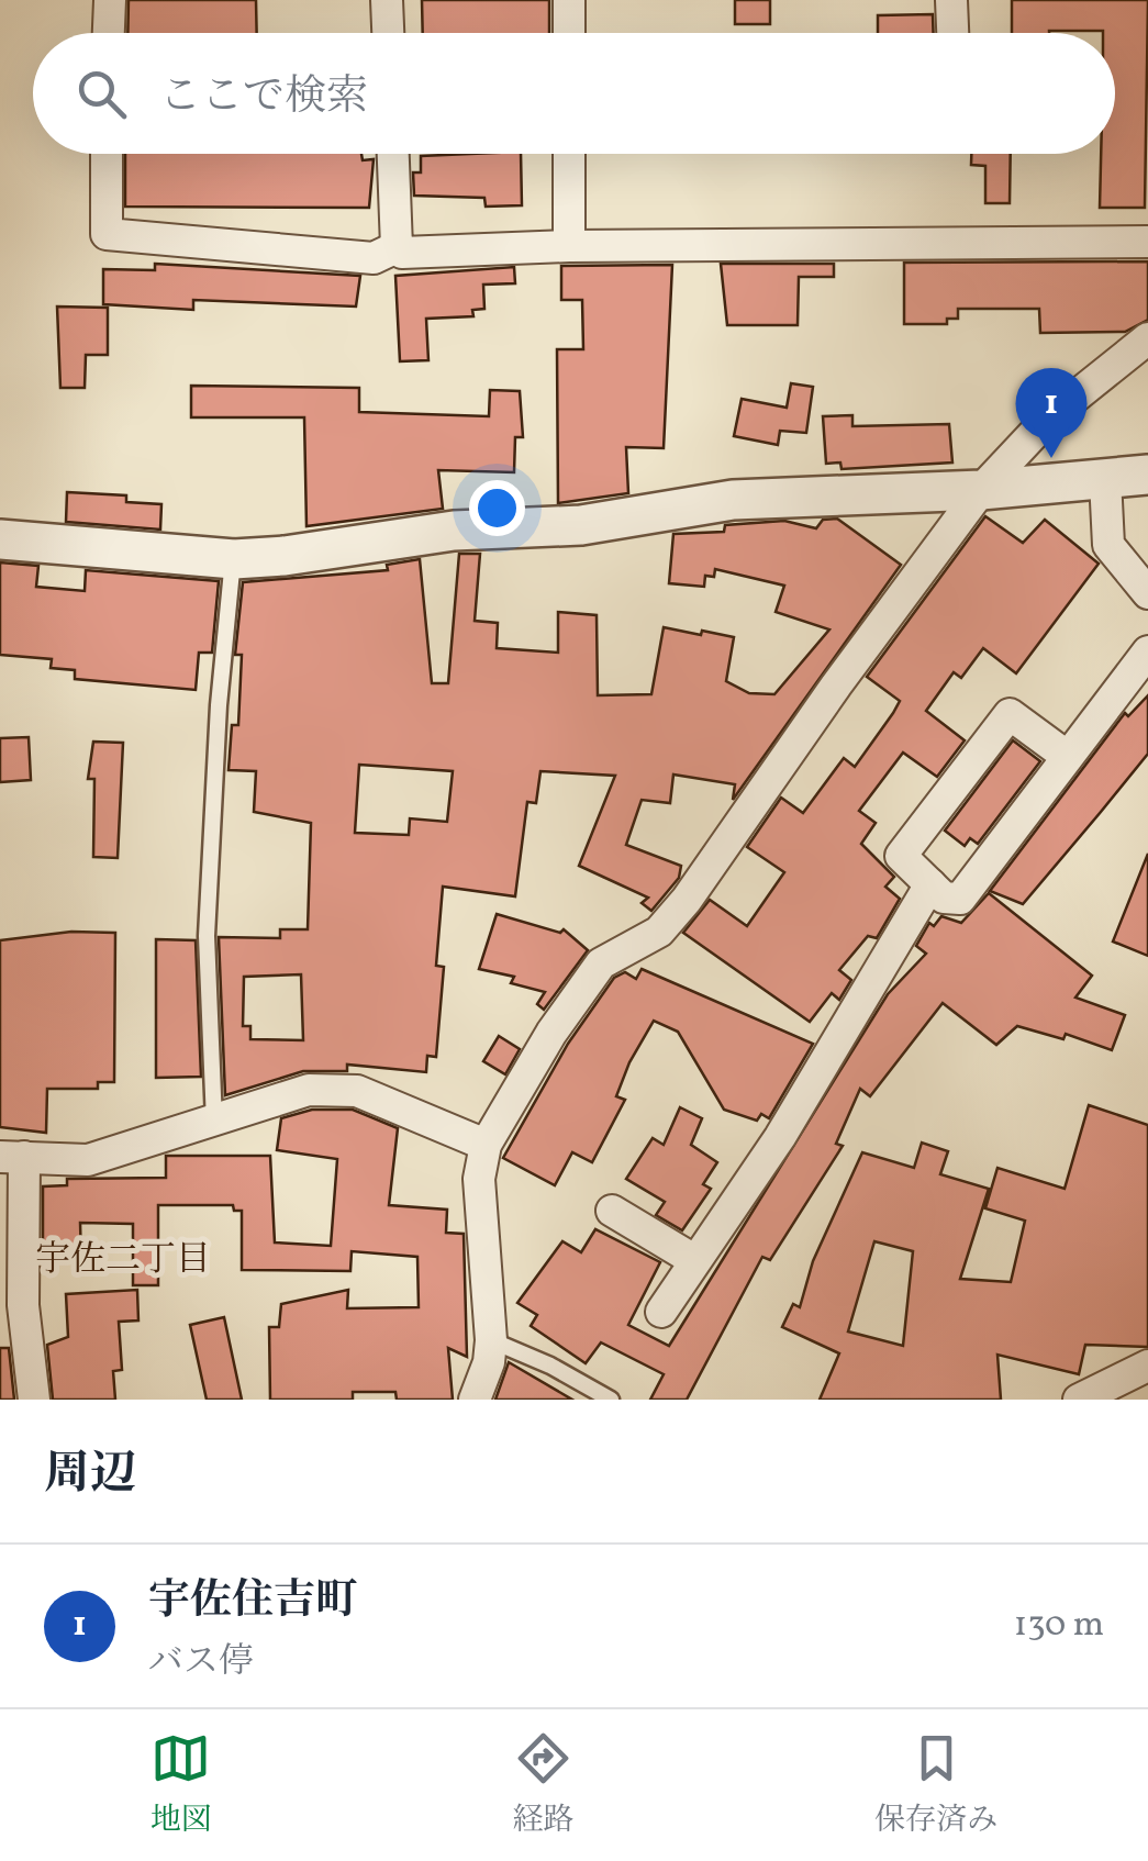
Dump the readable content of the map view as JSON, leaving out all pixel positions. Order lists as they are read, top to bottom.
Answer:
{
  "districts": ["宇佐二丁目"],
  "page": {
    "search": "ここで検索",
    "pins": "1",
    "heading": "周辺",
    "list": [
      {
        "mark": "1",
        "name": "宇佐住吉町",
        "note": "バス停",
        "value": "130 m"
      }
    ],
    "nav": ["地図", "経路", "保存済み"]
  }
}
